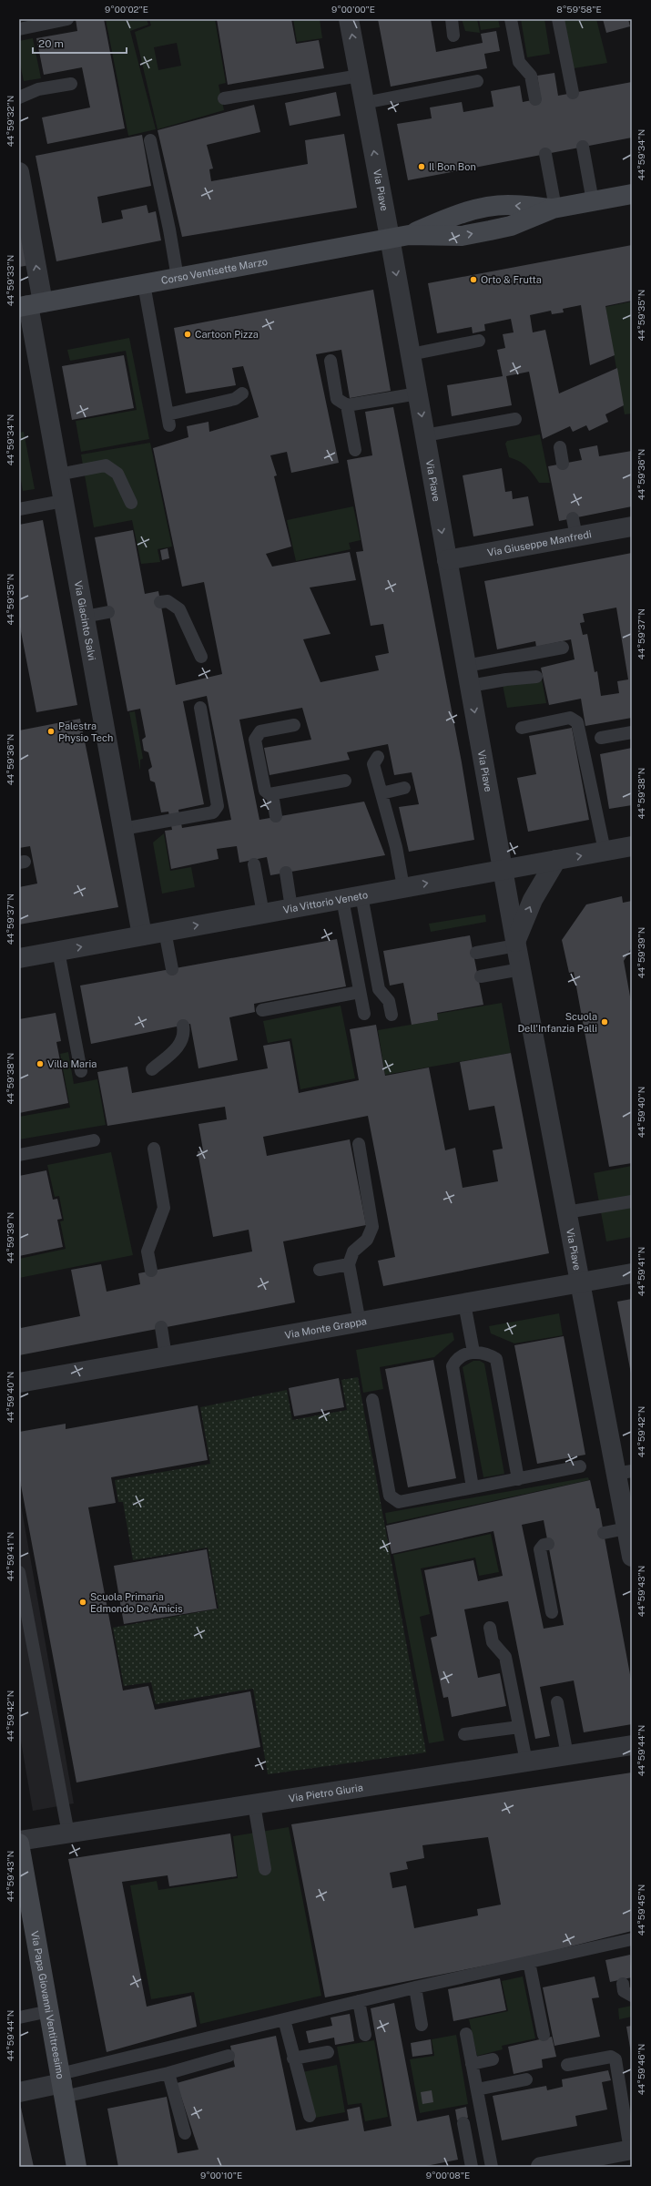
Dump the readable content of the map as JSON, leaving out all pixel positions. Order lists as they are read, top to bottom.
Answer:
{
  "streets": {
    "main road": ["Corso Ventisette Marzo", "Via Papa Giovanni Ventitreesimo"],
    "street": [
      "Via Piave",
      "Via Giuseppe Manfredi",
      "Via Giacinto Salvi",
      "Via Vittorio Veneto",
      "Via Monte Grappa",
      "Via Pietro Giuria"
    ]
  },
  "crossings": [
    ["Via Piave", "Corso Ventisette Marzo"],
    ["Via Piave", "Via Giuseppe Manfredi"],
    ["Via Piave", "Via Vittorio Veneto"],
    ["Via Piave", "Via Monte Grappa"],
    ["Corso Ventisette Marzo", "Via Giacinto Salvi"],
    ["Via Giacinto Salvi", "Via Vittorio Veneto"],
    ["Via Pietro Giuria", "Via Papa Giovanni Ventitreesimo"]
  ],
  "one_way": ["Via Vittorio Veneto"],
  "places": [
    "Il Bon Bon",
    "Orto & Frutta",
    "Cartoon Pizza",
    "Palestra Physio Tech",
    "Scuola Dell'Infanzia Palli",
    "Villa Maria",
    "Scuola Primaria Edmondo De Amicis"
  ],
  "scale_bar": "20 m",
  "coordinates": [
    "9°00'02\"E",
    "9°00'00\"E",
    "8°59'58\"E",
    "44°59'32\"N",
    "44°59'34\"N",
    "44°59'33\"N",
    "44°59'35\"N",
    "44°59'36\"N",
    "44°59'37\"N",
    "44°59'38\"N",
    "44°59'39\"N",
    "44°59'40\"N",
    "44°59'41\"N",
    "44°59'42\"N",
    "44°59'43\"N",
    "44°59'44\"N",
    "44°59'45\"N",
    "44°59'46\"N",
    "9°00'10\"E",
    "9°00'08\"E"
  ]
}
